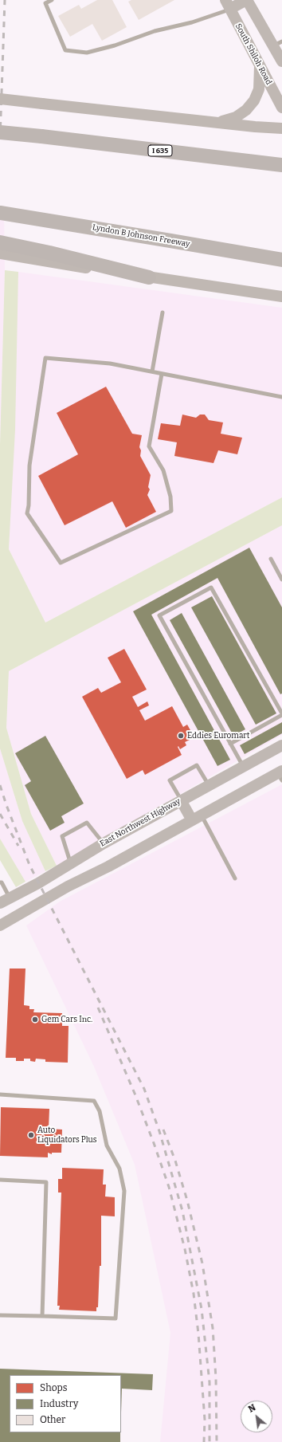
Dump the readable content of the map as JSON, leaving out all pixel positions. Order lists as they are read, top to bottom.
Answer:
{
  "streets": {
    "highway": ["I 635", "Lyndon B Johnson Freeway"],
    "main road": ["South Shiloh Road", "East Northwest Highway"]
  },
  "places": ["Eddies Euromart", "Gem Cars Inc.", "Auto Liquidators Plus"],
  "legend": ["Shops", "Industry", "Other"],
  "north": "top left"
}
